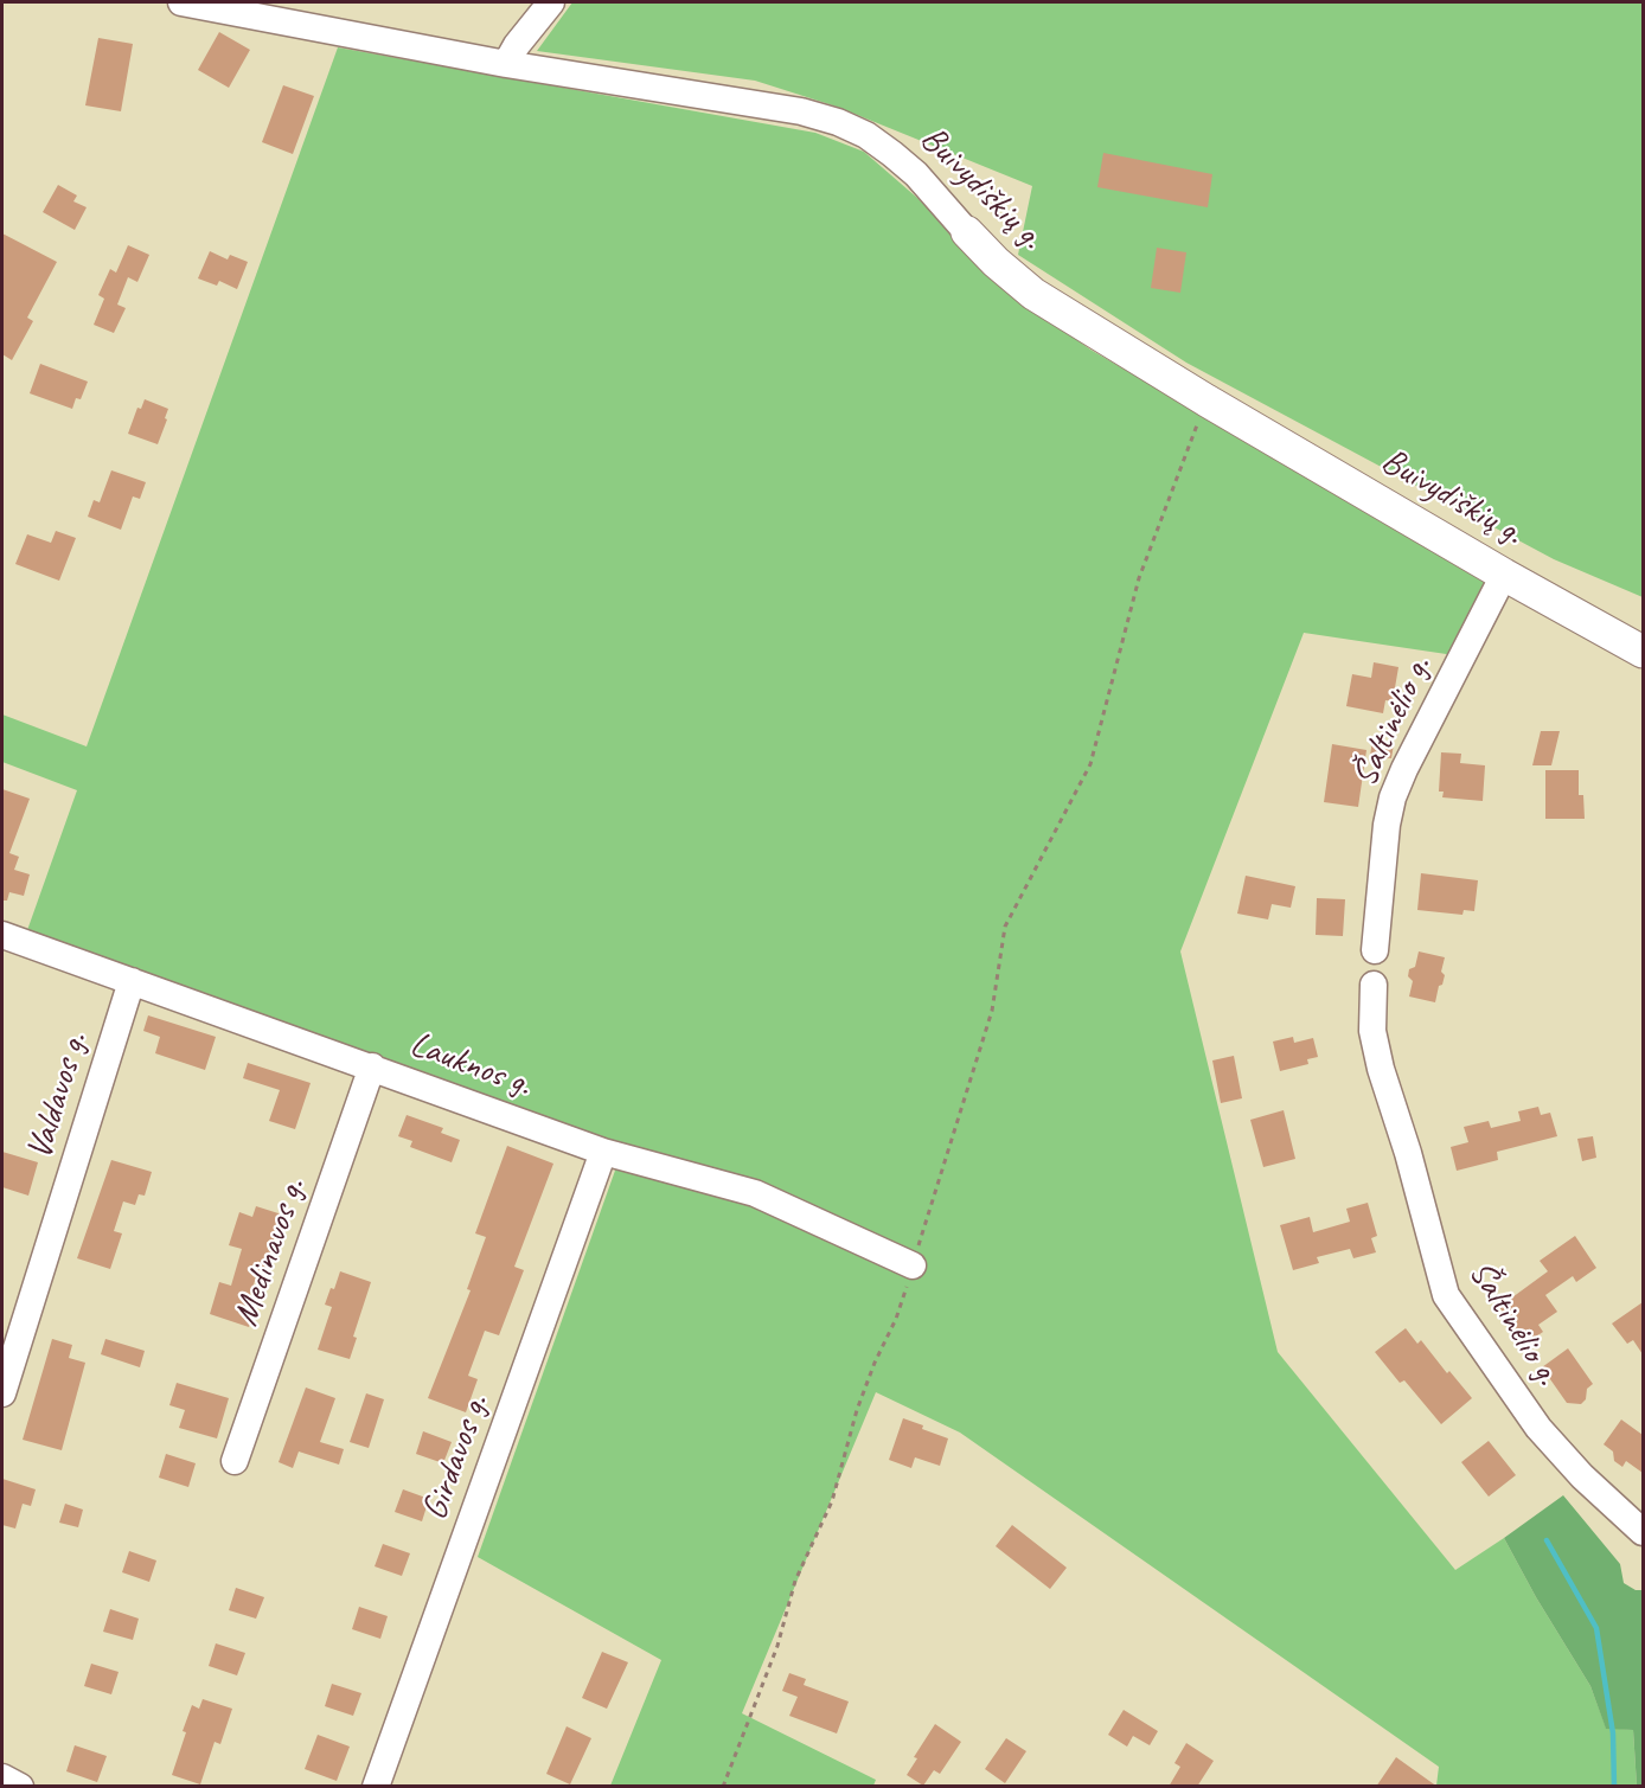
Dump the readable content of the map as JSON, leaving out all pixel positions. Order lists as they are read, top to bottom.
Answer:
{
  "streets": {
    "main road": ["Buivydiškių g."],
    "street": [
      "Šaltinėlio g.",
      "Lauknos g.",
      "Valdavos g.",
      "Medinavos g.",
      "Girdavos g."
    ]
  },
  "crossings": [
    ["Buivydiškių g.", "Šaltinėlio g."],
    ["Lauknos g.", "Valdavos g."],
    ["Lauknos g.", "Medinavos g."],
    ["Lauknos g.", "Girdavos g."]
  ]
}
